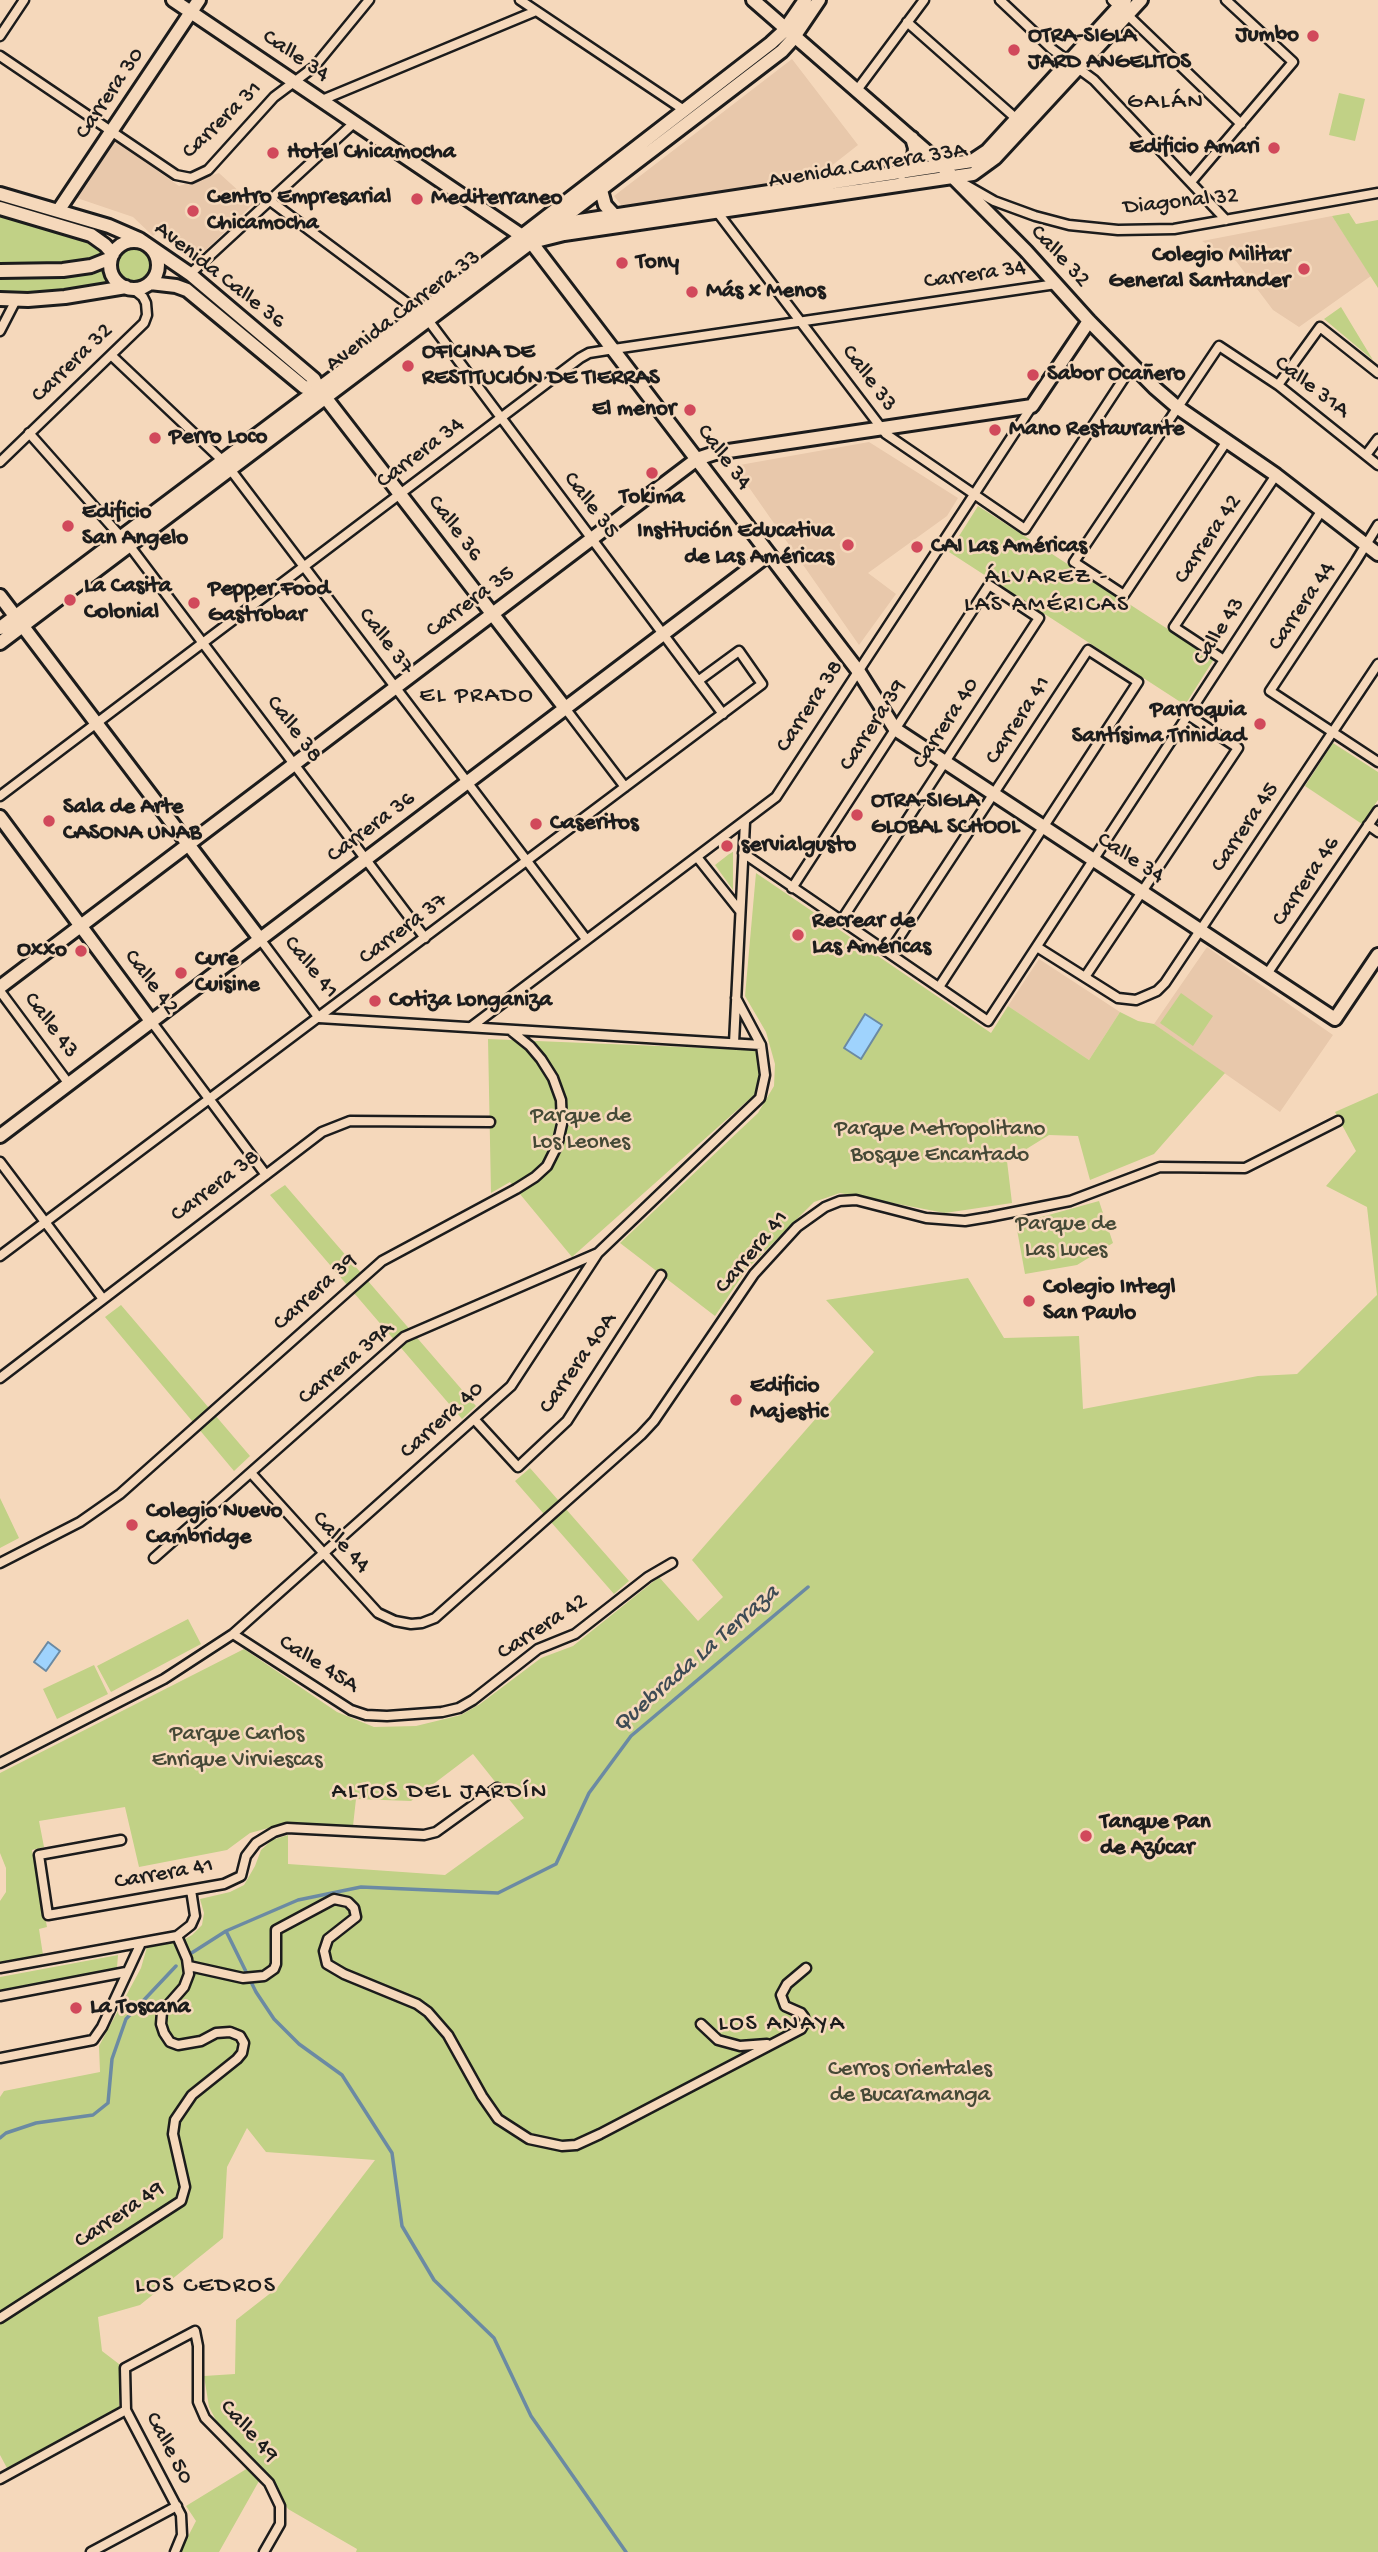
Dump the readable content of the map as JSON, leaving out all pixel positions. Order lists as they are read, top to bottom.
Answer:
{
  "streets": {
    "street": [
      "Calle 34",
      "Carrera 30",
      "Carrera 31",
      "Avenida Carrera 33A",
      "Diagonal 32",
      "Calle 32",
      "Avenida Calle 36",
      "Carrera 34",
      "Avenida Carrera 33",
      "Carrera 32",
      "Calle 33",
      "Calle 31A",
      "Calle 35",
      "Calle 36",
      "Carrera 42",
      "Carrera 35",
      "Carrera 44",
      "Calle 43",
      "Calle 37",
      "Carrera 38",
      "Carrera 41",
      "Carrera 40",
      "Carrera 39",
      "Calle 38",
      "Carrera 36",
      "Carrera 45",
      "Carrera 46",
      "Carrera 37",
      "Calle 41",
      "Calle 42",
      "Carrera 39A",
      "Carrera 40A",
      "Calle 44",
      "Calle 45A",
      "Carrera 49",
      "Calle 49",
      "Calle 50"
    ]
  },
  "crossings": [
    ["Calle 34", "Carrera 30"],
    ["Calle 34", "Carrera 31"],
    ["Calle 34", "Avenida Carrera 33A"],
    ["Calle 34", "Carrera 34"],
    ["Calle 34", "Avenida Carrera 33"],
    ["Calle 34", "Carrera 35"],
    ["Calle 34", "Calle 43"],
    ["Calle 34", "Carrera 38"],
    ["Calle 34", "Carrera 41"],
    ["Calle 34", "Carrera 40"],
    ["Calle 34", "Carrera 39"],
    ["Calle 34", "Carrera 36"],
    ["Calle 34", "Carrera 45"],
    ["Calle 34", "Carrera 46"],
    ["Carrera 30", "Carrera 31"],
    ["Carrera 30", "Avenida Calle 36"],
    ["Avenida Carrera 33A", "Diagonal 32"],
    ["Avenida Carrera 33A", "Calle 32"],
    ["Avenida Carrera 33A", "Avenida Carrera 33"],
    ["Avenida Carrera 33A", "Calle 33"],
    ["Diagonal 32", "Calle 32"],
    ["Calle 32", "Carrera 34"],
    ["Calle 32", "Avenida Carrera 33"],
    ["Calle 32", "Calle 33"],
    ["Calle 32", "Calle 31A"],
    ["Calle 32", "Carrera 42"],
    ["Calle 32", "Carrera 44"],
    ["Calle 32", "Calle 43"],
    ["Calle 32", "Carrera 38"],
    ["Avenida Calle 36", "Avenida Carrera 33"],
    ["Avenida Calle 36", "Carrera 32"],
    ["Avenida Calle 36", "Calle 36"],
    ["Carrera 34", "Calle 33"],
    ["Carrera 34", "Calle 35"],
    ["Carrera 34", "Calle 36"],
    ["Carrera 34", "Calle 37"],
    ["Carrera 34", "Calle 38"],
    ["Carrera 34", "Calle 41"],
    ["Avenida Carrera 33", "Calle 35"],
    ["Avenida Carrera 33", "Calle 36"],
    ["Avenida Carrera 33", "Calle 37"],
    ["Avenida Carrera 33", "Calle 38"],
    ["Avenida Carrera 33", "Calle 41"],
    ["Carrera 32", "Calle 37"],
    ["Carrera 32", "Calle 38"],
    ["Calle 33", "Carrera 35"],
    ["Calle 33", "Carrera 38"],
    ["Calle 35", "Carrera 35"],
    ["Calle 35", "Carrera 36"],
    ["Calle 35", "Carrera 37"],
    ["Calle 36", "Carrera 35"],
    ["Calle 36", "Carrera 36"],
    ["Calle 36", "Carrera 37"],
    ["Carrera 42", "Calle 43"],
    ["Carrera 42", "Calle 45A"],
    ["Carrera 35", "Calle 43"],
    ["Carrera 35", "Calle 37"],
    ["Carrera 35", "Carrera 38"],
    ["Carrera 35", "Calle 38"],
    ["Carrera 35", "Calle 41"],
    ["Carrera 35", "Calle 42"],
    ["Carrera 44", "Carrera 45"],
    ["Calle 43", "Carrera 36"],
    ["Calle 37", "Carrera 38"],
    ["Calle 37", "Carrera 36"],
    ["Calle 37", "Carrera 37"],
    ["Carrera 38", "Calle 41"],
    ["Carrera 38", "Calle 42"],
    ["Carrera 41", "Calle 44"],
    ["Carrera 40", "Carrera 39"],
    ["Carrera 40", "Calle 41"],
    ["Carrera 40", "Carrera 39A"],
    ["Carrera 40", "Carrera 40A"],
    ["Carrera 40", "Calle 44"],
    ["Carrera 40", "Calle 45A"],
    ["Carrera 39", "Calle 41"],
    ["Calle 38", "Carrera 36"],
    ["Calle 38", "Carrera 37"],
    ["Carrera 36", "Calle 41"],
    ["Carrera 36", "Calle 42"],
    ["Carrera 37", "Calle 41"],
    ["Carrera 37", "Calle 42"],
    ["Carrera 39A", "Calle 44"],
    ["Calle 49", "Calle 50"]
  ],
  "districts": [
    "GALÁN",
    "ÁLVAREZ - LAS AMÉRICAS",
    "EL PRADO",
    "ALTOS DEL JARDÍN",
    "LOS ANAYA",
    "LOS CEDROS"
  ],
  "water": ["Quebrada La Terraza"],
  "parks": [
    "Parque de Los Leones",
    "Parque Metropolitano Bosque Encantado",
    "Parque de Las Luces",
    "Parque Carlos Enrique Virviescas",
    "Cerros Orientales de Bucaramanga"
  ],
  "places": [
    "Jumbo",
    "OTRA-SIGLA JARD ANGELITOS",
    "Edificio Amari",
    "Hotel Chicamocha",
    "Mediterraneo",
    "Centro Empresarial Chicamocha",
    "Tony",
    "Colegio Militar General Santander",
    "Más x Menos",
    "OFICINA DE RESTITUCIÓN DE TIERRAS",
    "Sabor Ocañero",
    "El menor",
    "Mano Restaurante",
    "Perro Loco",
    "Tokima",
    "Edificio San Angelo",
    "Institución Educativa de Las Américas",
    "CAI Las Américas",
    "La Casita Colonial",
    "Pepper Food Gastrobar",
    "Parroquia Santísima Trinidad",
    "OTRA-SIGLA GLOBAL SCHOOL",
    "Sala de Arte CASONA UNAB",
    "Caseritos",
    "servialgusto",
    "Recrear de Las Américas",
    "Oxxo",
    "Cure Cuisine",
    "Cotiza Longaniza",
    "Colegio Integl San Paulo",
    "Edificio Majestic",
    "Colegio Nuevo Cambridge",
    "Tanque Pan de Azúcar",
    "La Toscana"
  ]
}
